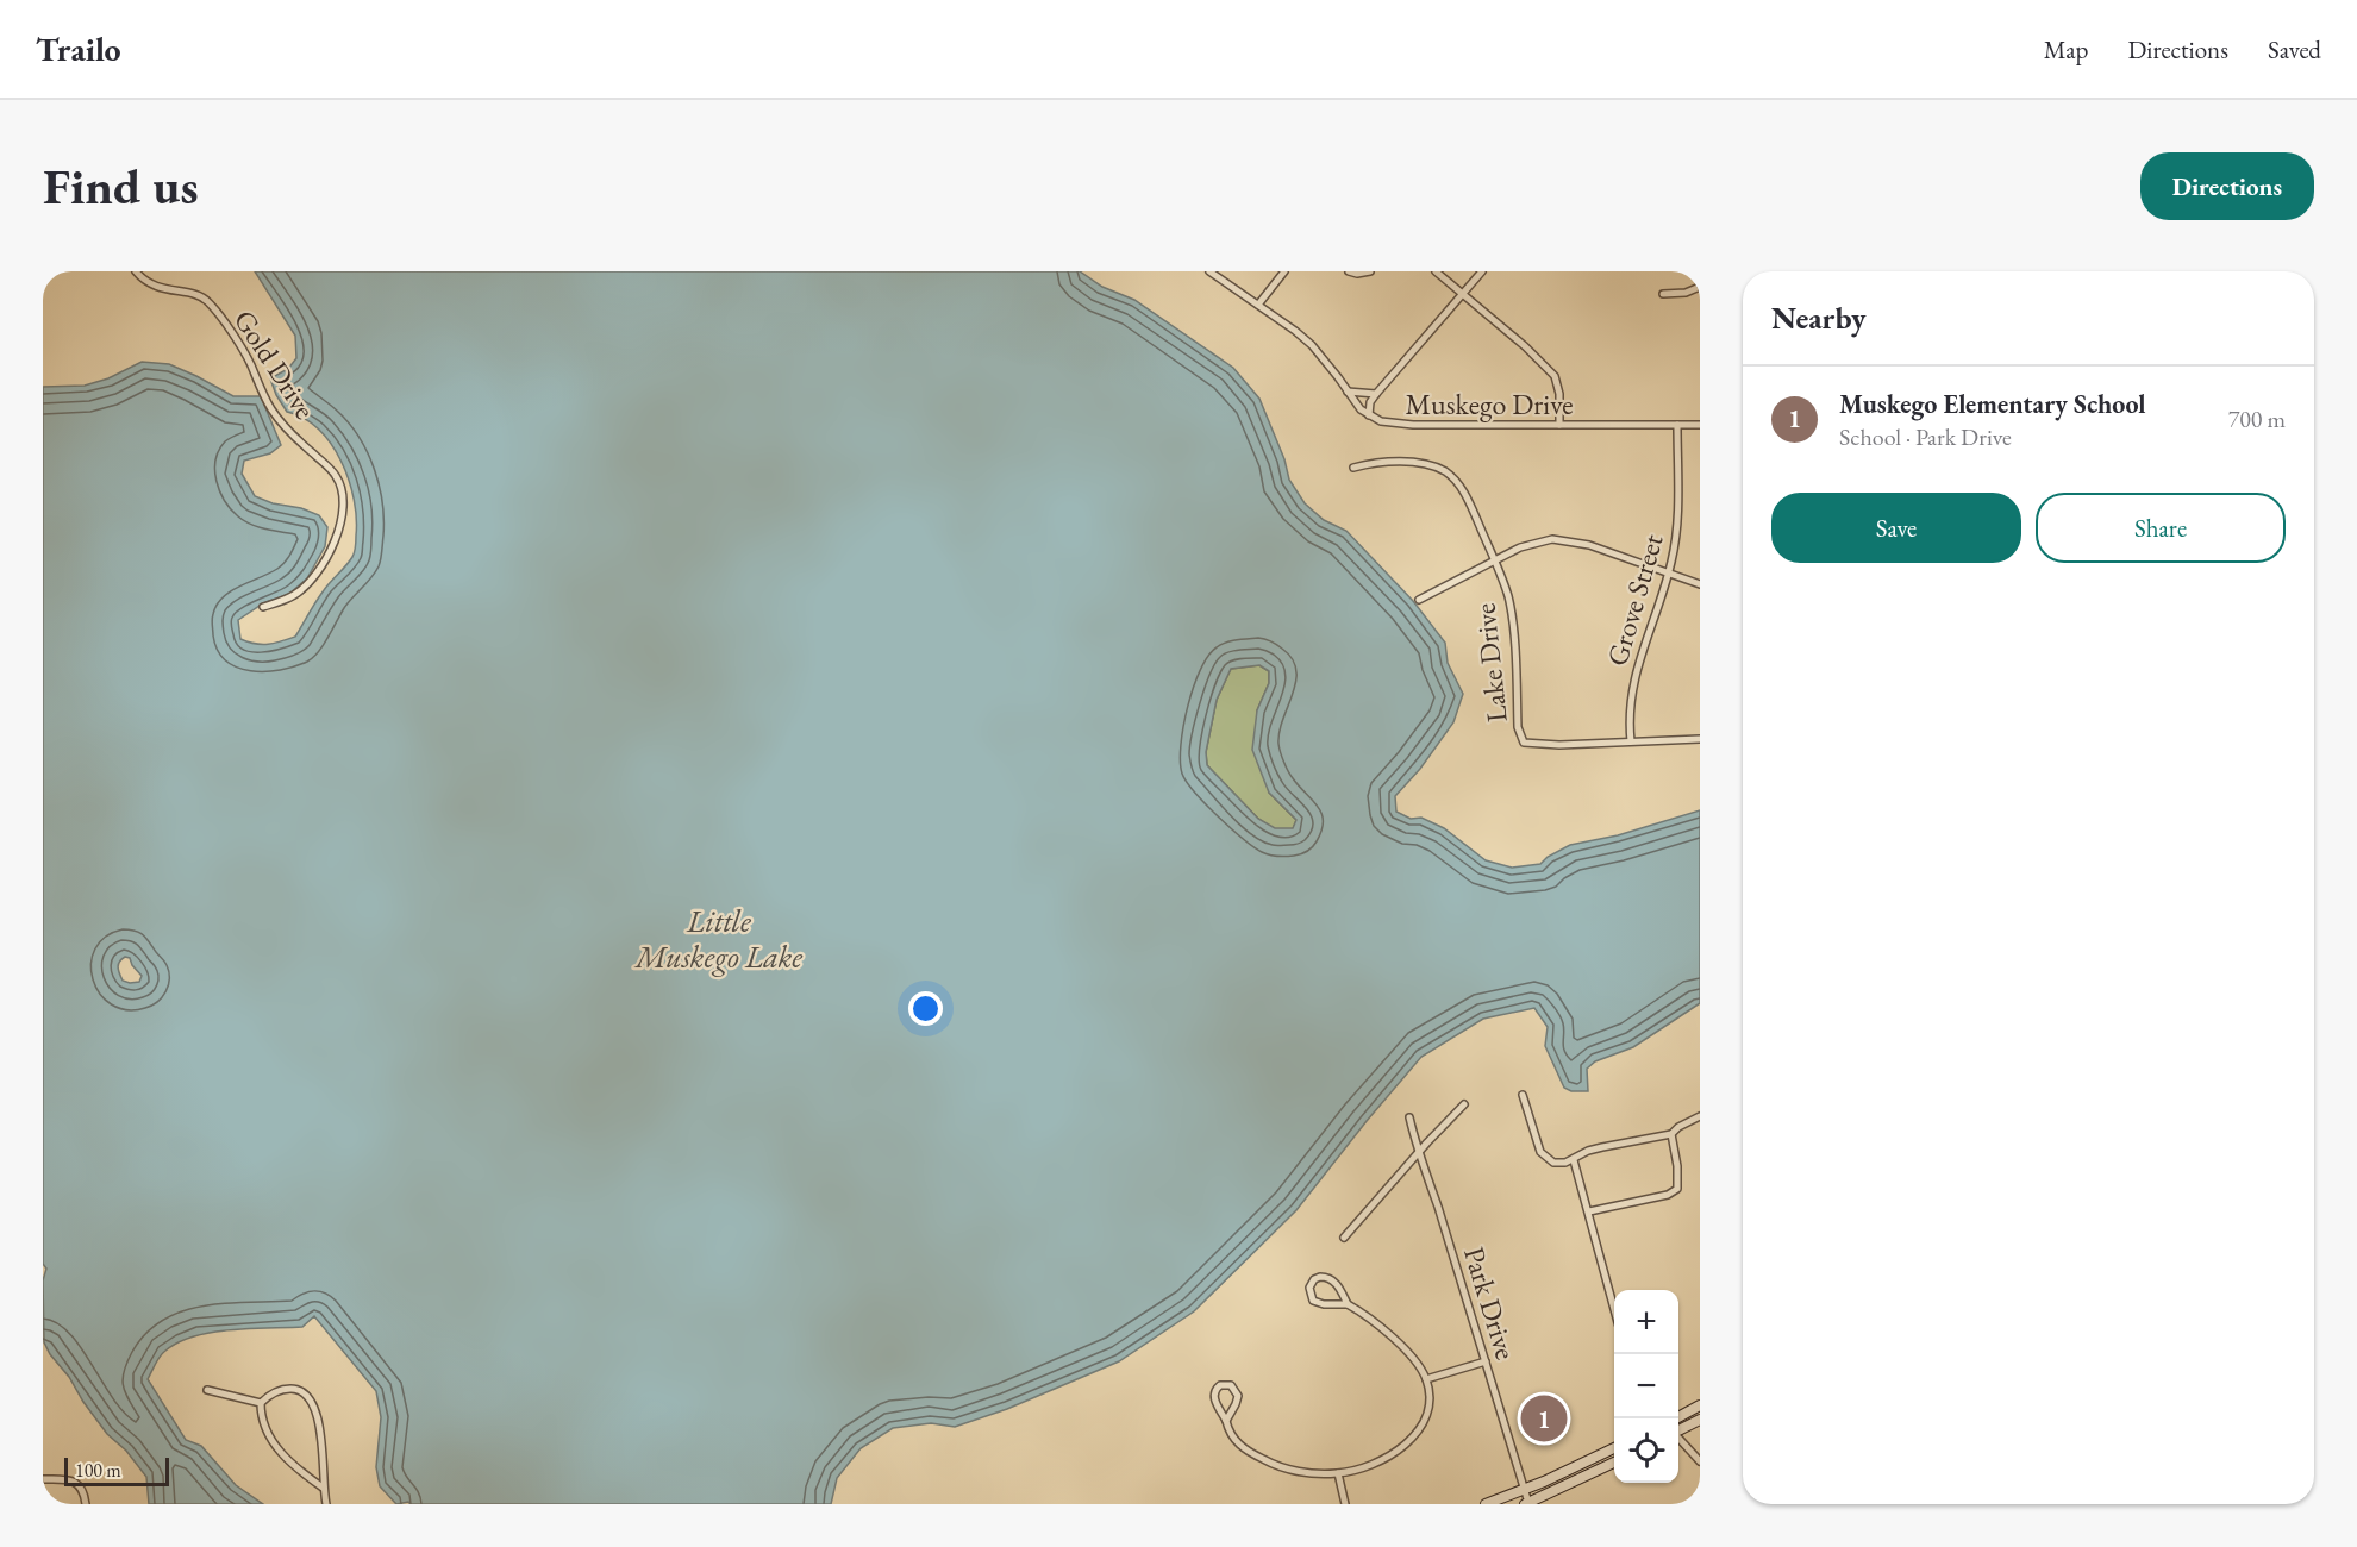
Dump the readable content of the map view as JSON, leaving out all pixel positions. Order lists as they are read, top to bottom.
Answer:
{
  "streets": {
    "street": [
      "Gold Drive",
      "Muskego Drive",
      "Grove Street",
      "Lake Drive",
      "Park Drive"
    ]
  },
  "crossings": [
    ["Muskego Drive", "Grove Street"],
    ["Grove Street", "Lake Drive"]
  ],
  "water": ["Little Muskego Lake"],
  "scale_bar": "100 m",
  "page": {
    "header": "Trailo",
    "nav": ["Map", "Directions", "Saved"],
    "buttons": [
      "Directions",
      ["Save", "Share"]
    ],
    "title": "Find us",
    "heading": "Nearby",
    "list": [
      {
        "mark": "1",
        "name": "Muskego Elementary School",
        "note": "School · Park Drive",
        "value": "700 m"
      }
    ],
    "map_buttons": ["+", "−"],
    "pins": "1",
    "scale": "100 m"
  }
}
